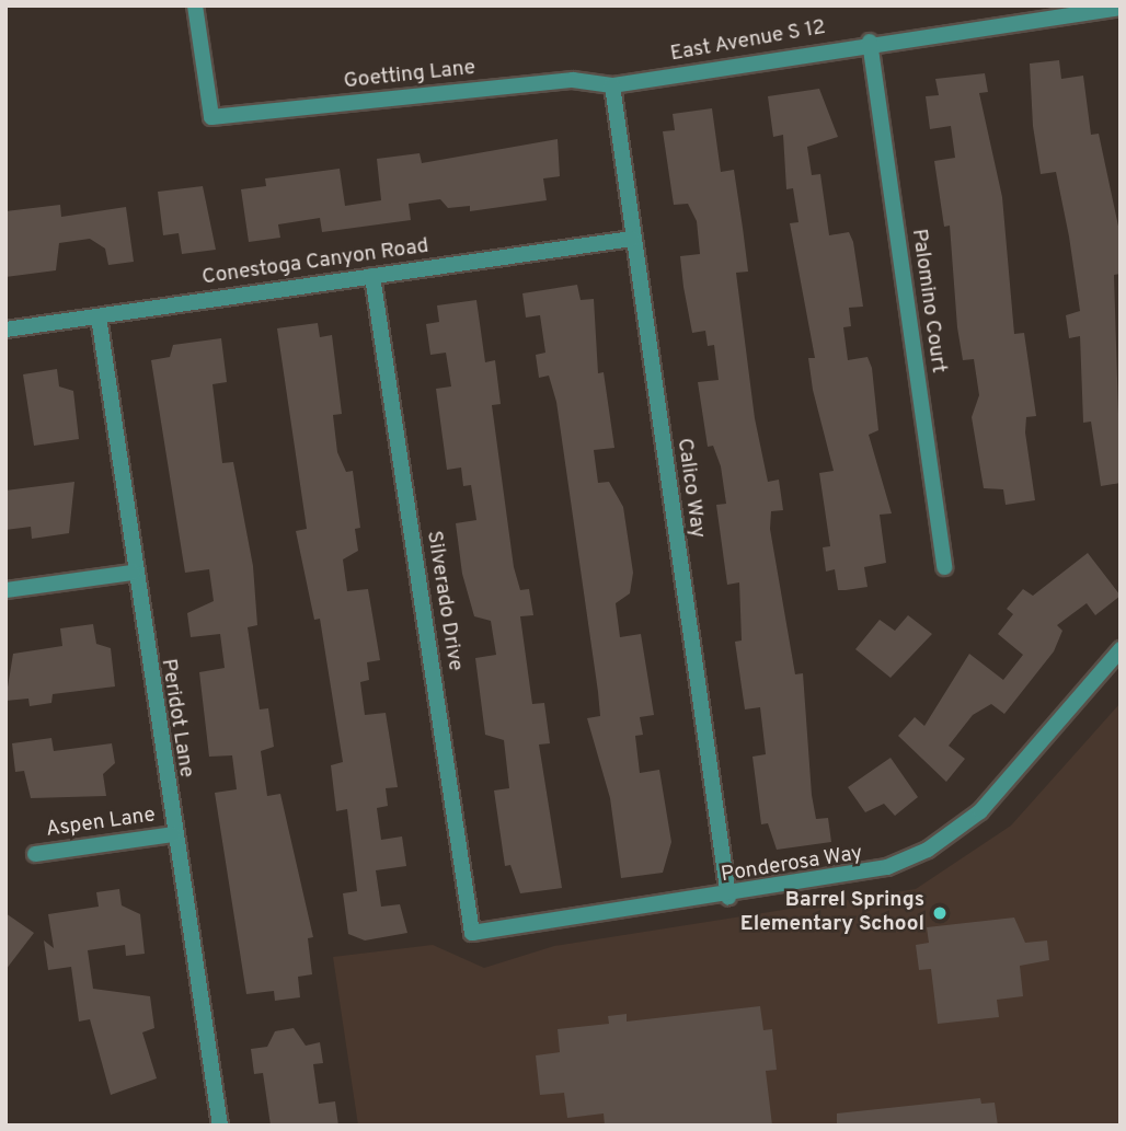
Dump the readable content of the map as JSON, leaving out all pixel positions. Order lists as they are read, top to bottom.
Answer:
{
  "streets": {
    "street": [
      "East Avenue S 12",
      "Goetting Lane",
      "Conestoga Canyon Road",
      "Palomino Court",
      "Calico Way",
      "Silverado Drive",
      "Peridot Lane",
      "Aspen Lane",
      "Ponderosa Way"
    ]
  },
  "crossings": [
    ["East Avenue S 12", "Goetting Lane"],
    ["East Avenue S 12", "Palomino Court"],
    ["East Avenue S 12", "Calico Way"],
    ["Goetting Lane", "Calico Way"],
    ["Conestoga Canyon Road", "Calico Way"],
    ["Conestoga Canyon Road", "Silverado Drive"],
    ["Conestoga Canyon Road", "Peridot Lane"],
    ["Calico Way", "Ponderosa Way"],
    ["Silverado Drive", "Ponderosa Way"],
    ["Peridot Lane", "Aspen Lane"]
  ],
  "places": ["Barrel Springs Elementary School"]
}
